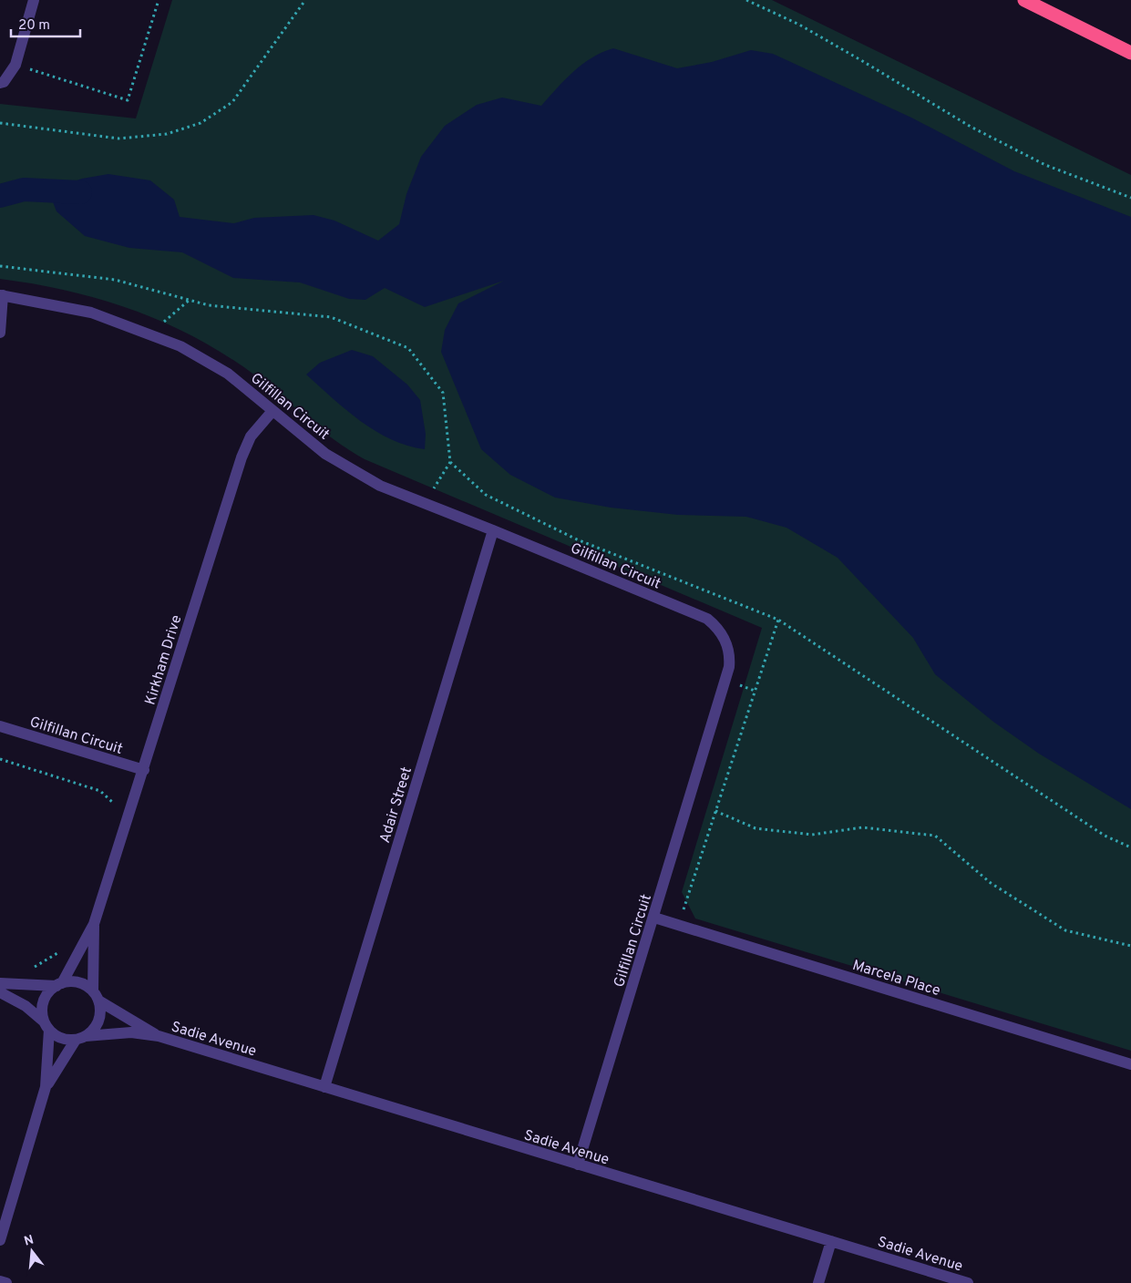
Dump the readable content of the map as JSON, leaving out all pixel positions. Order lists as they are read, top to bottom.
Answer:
{
  "streets": {
    "street": [
      "Gilfillan Circuit",
      "Kirkham Drive",
      "Adair Street",
      "Marcela Place",
      "Sadie Avenue"
    ]
  },
  "crossings": [
    ["Gilfillan Circuit", "Kirkham Drive"],
    ["Gilfillan Circuit", "Adair Street"],
    ["Gilfillan Circuit", "Marcela Place"],
    ["Gilfillan Circuit", "Sadie Avenue"],
    ["Kirkham Drive", "Sadie Avenue"],
    ["Adair Street", "Sadie Avenue"]
  ],
  "scale_bar": "20 m",
  "north": "top"
}
